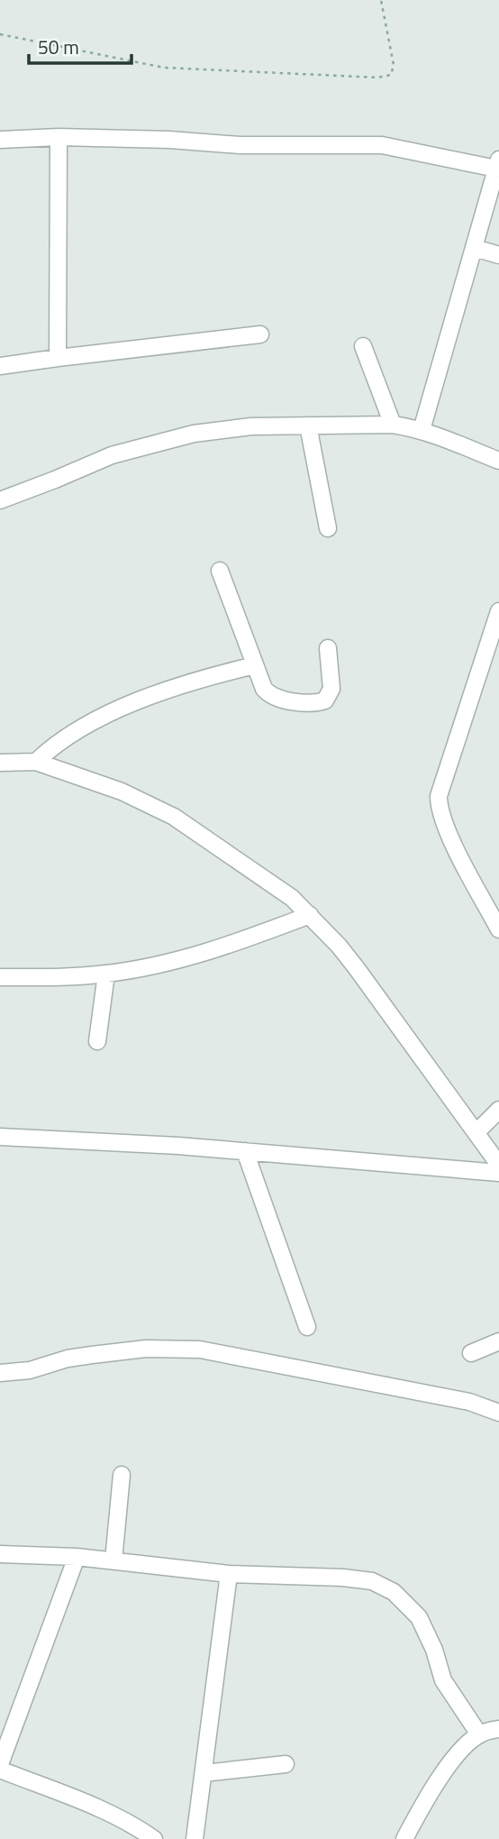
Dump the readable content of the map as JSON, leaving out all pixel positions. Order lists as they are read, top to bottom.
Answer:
{
  "scale_bar": "50 m"
}
